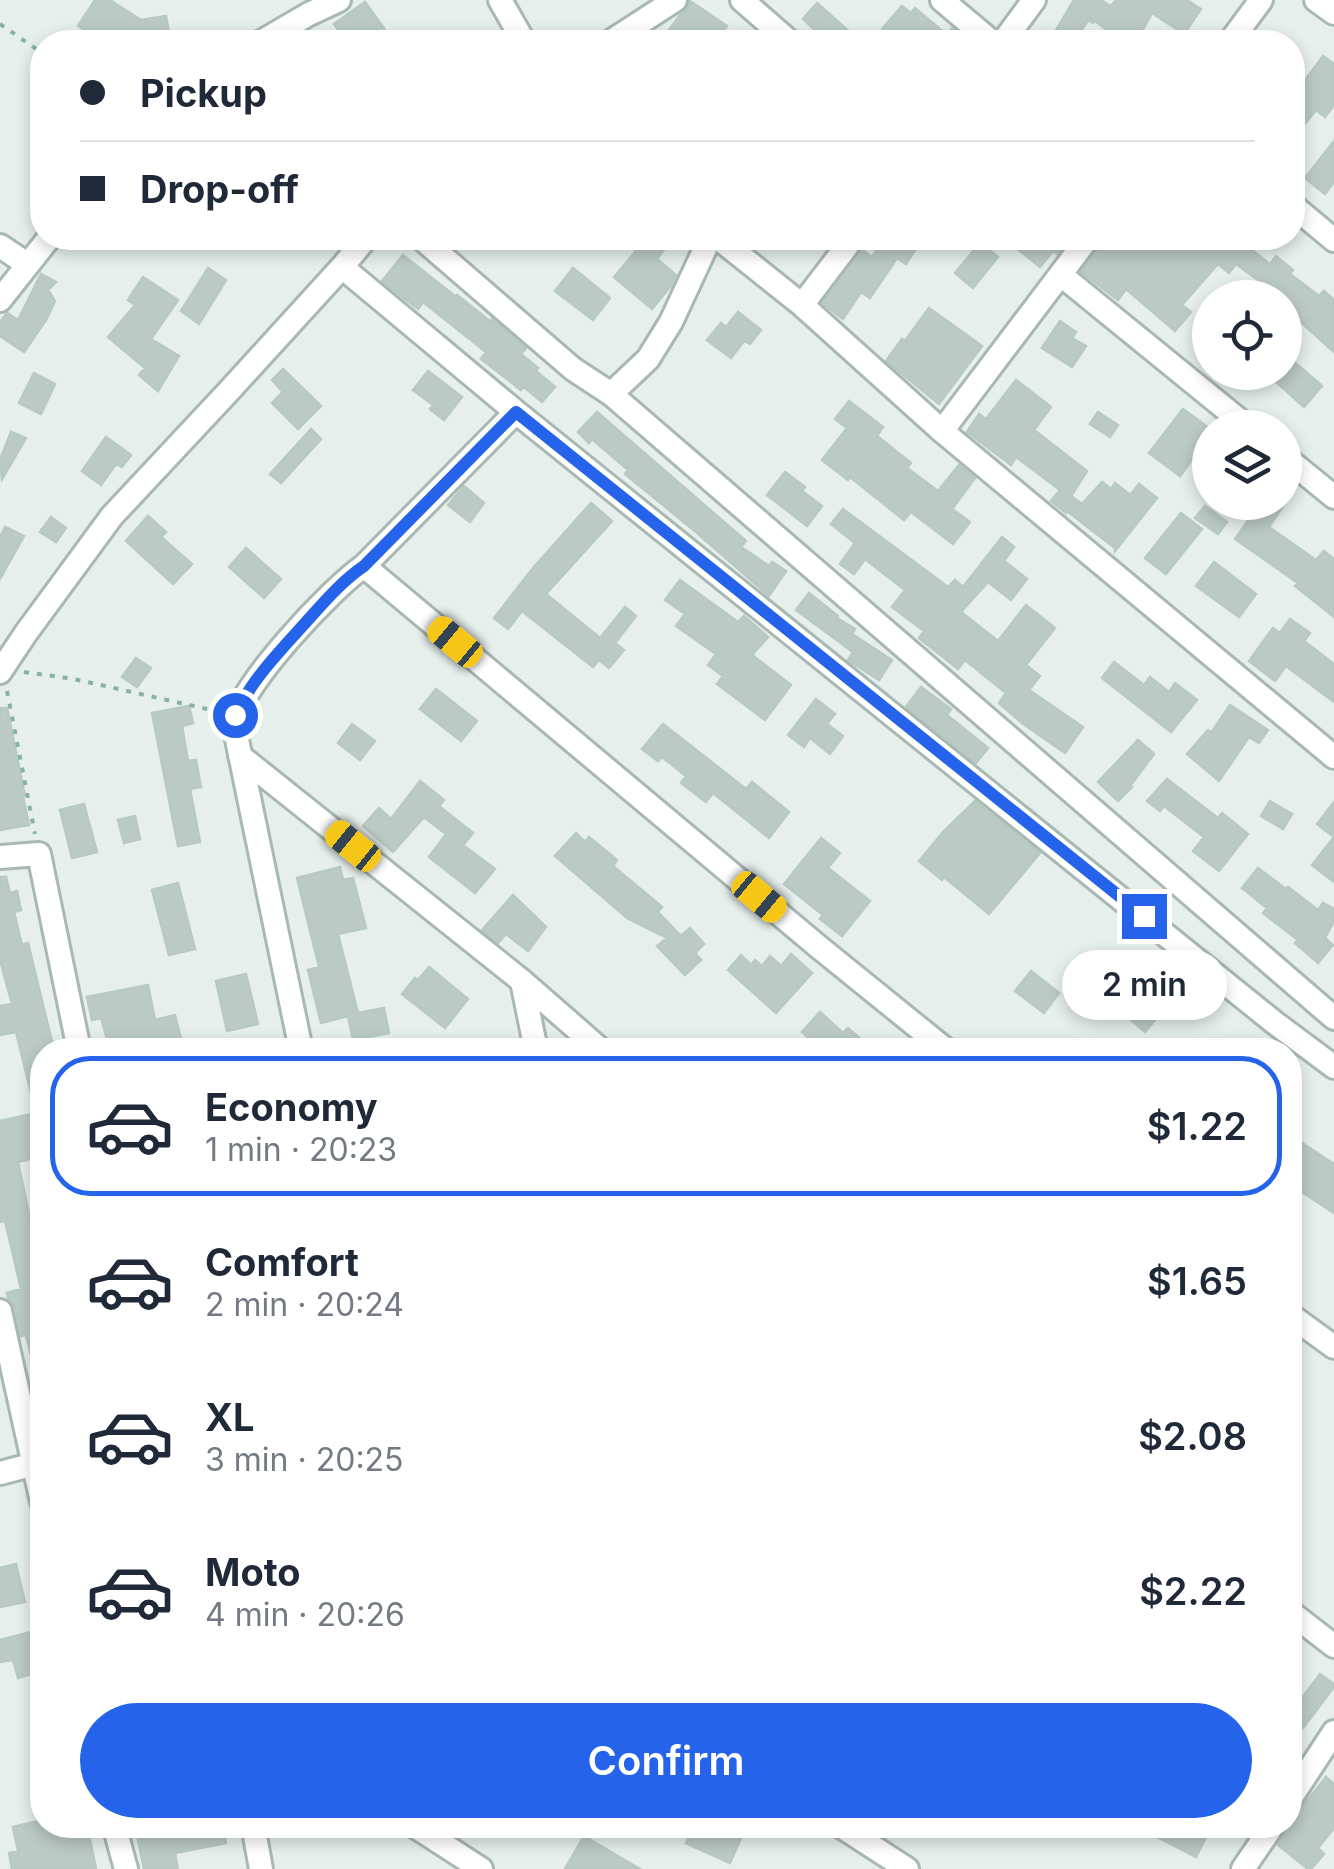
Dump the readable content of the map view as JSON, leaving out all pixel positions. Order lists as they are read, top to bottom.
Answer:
{
  "page": {
    "banner": ["Pickup", "Drop-off"],
    "bubble": "2 min",
    "list": [
      {
        "name": "Economy",
        "note": "1 min · 20:23",
        "value": "$1.22"
      },
      {
        "name": "Comfort",
        "note": "2 min · 20:24",
        "value": "$1.65"
      },
      {
        "name": "XL",
        "note": "3 min · 20:25",
        "value": "$2.08"
      },
      {
        "name": "Moto",
        "note": "4 min · 20:26",
        "value": "$2.22"
      }
    ],
    "buttons": "Confirm"
  }
}
